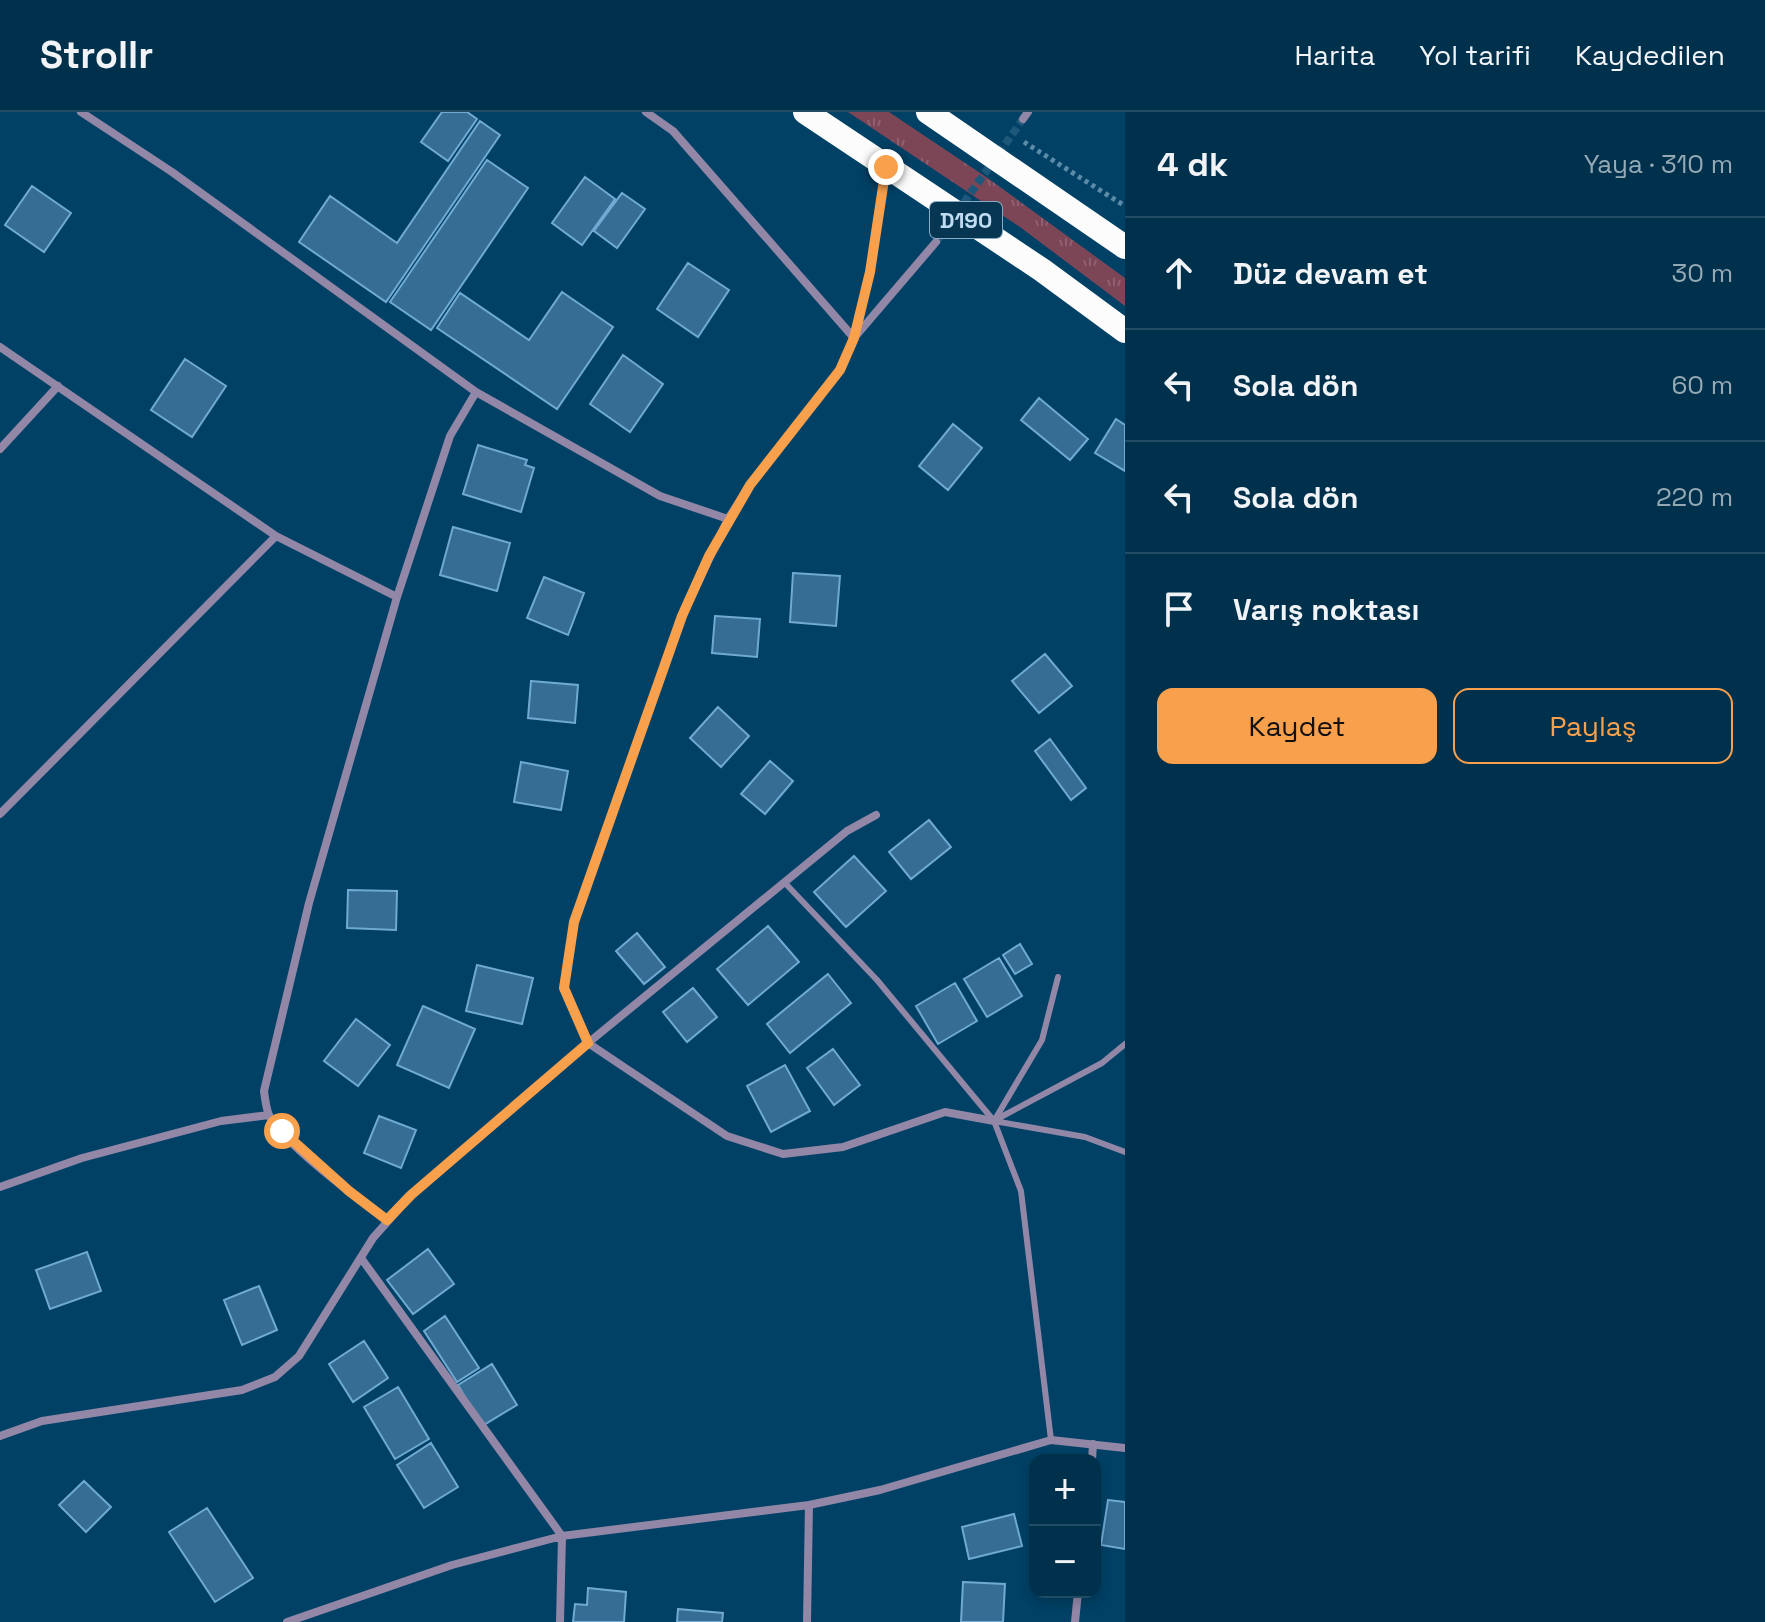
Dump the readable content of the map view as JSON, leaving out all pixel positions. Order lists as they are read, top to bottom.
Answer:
{
  "streets": {
    "highway": ["D190"]
  },
  "page": {
    "header": "Strollr",
    "nav": ["Harita", "Yol tarifi", "Kaydedilen"],
    "heading": ["4 dk", "Yaya · 310 m"],
    "list": [
      ["Düz devam et", "30 m"],
      ["Sola dön", "60 m"],
      ["Sola dön", "220 m"],
      "Varış noktası"
    ],
    "buttons": ["Kaydet", "Paylaş"],
    "map_buttons": ["+", "−"]
  }
}
